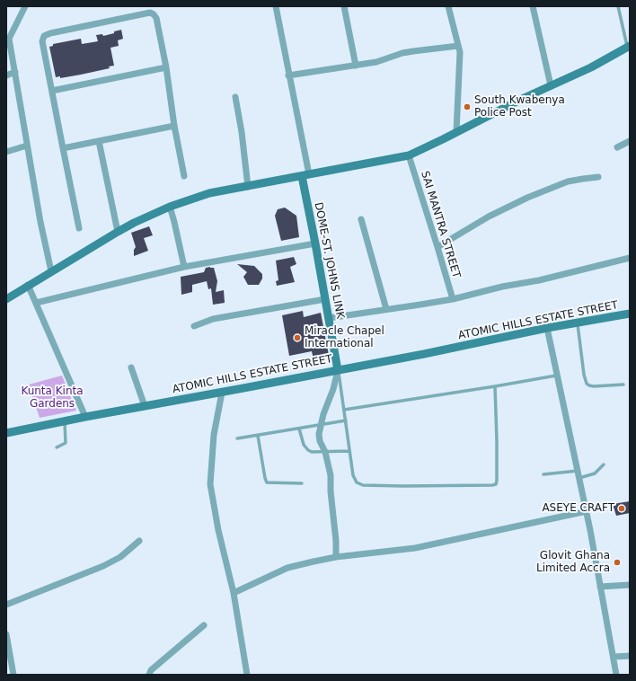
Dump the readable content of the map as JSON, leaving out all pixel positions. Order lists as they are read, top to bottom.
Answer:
{
  "streets": {
    "main road": ["DOME-ST. JOHNS LINK", "ATOMIC HILLS ESTATE STREET"],
    "street": ["SAI MANTRA STREET"]
  },
  "crossings": [
    ["DOME-ST. JOHNS LINK", "ATOMIC HILLS ESTATE STREET"]
  ],
  "parks": ["Kunta Kinta Gardens"],
  "places": [
    "South Kwabenya Police Post",
    "Miracle Chapel International",
    "ASEYE CRAFT",
    "Glovit Ghana Limited Accra"
  ]
}
